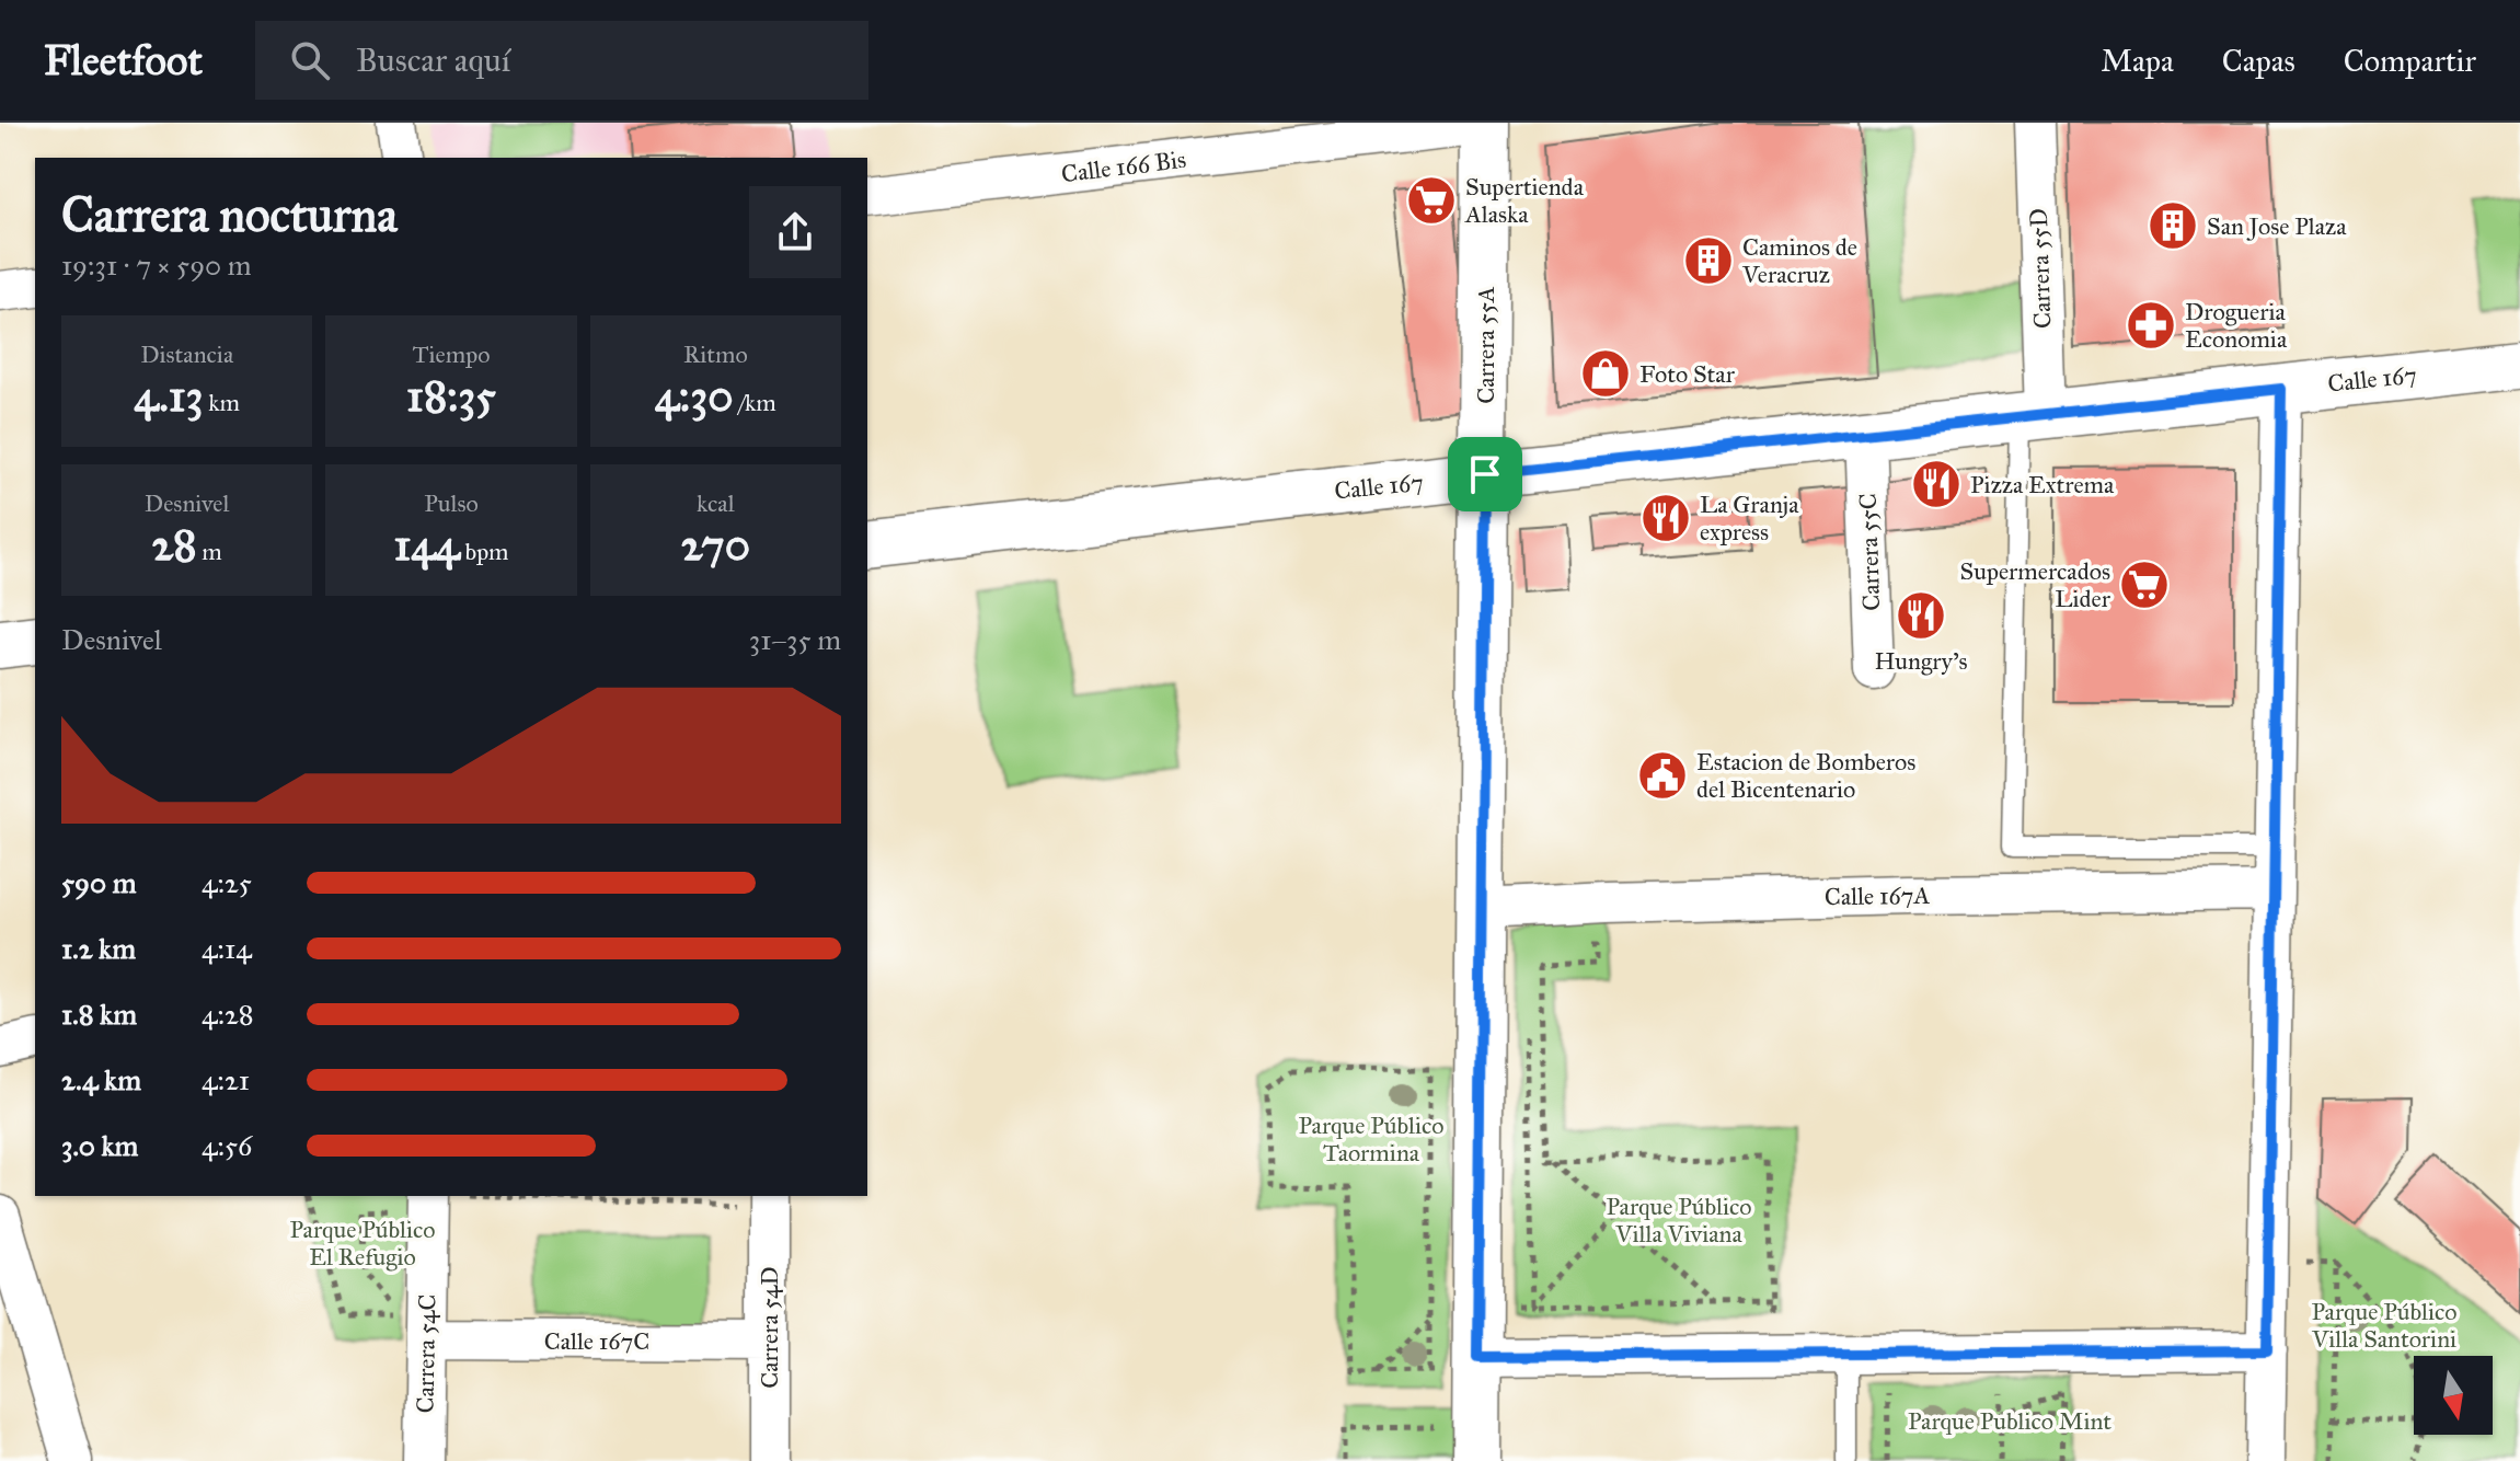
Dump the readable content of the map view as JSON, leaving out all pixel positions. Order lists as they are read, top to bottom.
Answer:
{
  "streets": {
    "street": [
      "Calle 166 Bis",
      "Carrera 55D",
      "Carrera 55A",
      "Calle 167",
      "Carrera 55C",
      "Calle 167A",
      "Carrera 54D",
      "Calle 167C",
      "Carrera 54C"
    ]
  },
  "crossings": [
    ["Calle 166 Bis", "Carrera 55A"],
    ["Carrera 55D", "Calle 167"],
    ["Carrera 55A", "Calle 167"],
    ["Carrera 55A", "Calle 167A"],
    ["Calle 167", "Carrera 55C"],
    ["Carrera 54D", "Calle 167C"],
    ["Calle 167C", "Carrera 54C"]
  ],
  "parks": [
    "Parque Público Taormina",
    "Parque Público Villa Viviana",
    "Parque Público El Refugio",
    "Parque Público Villa Santorini",
    "Parque Publico Mint"
  ],
  "places": {
    "supermarket": ["Supertienda Alaska", "Supermercados Lider"],
    "building": ["San Jose Plaza", "Caminos de Veracruz"],
    "pharmacy": ["Drogueria Economia"],
    "shop": ["Foto Star"],
    "restaurant": ["Pizza Extrema", "La Granja express", "Hungry's"],
    "public building": ["Estacion de Bomberos del Bicentenario"]
  },
  "north": "bottom",
  "page": {
    "header": "Fleetfoot",
    "search": "Buscar aquí",
    "nav": ["Mapa", "Capas", "Compartir"],
    "heading": ["Carrera nocturna", "19:31 · 7 × 590 m"],
    "stats": [
      ["Distancia", "4.13 km"],
      ["Tiempo", "18:35"],
      ["Ritmo", "4:30 /km"],
      ["Desnivel", "28 m"],
      ["Pulso", "144 bpm"],
      ["kcal", "270"]
    ],
    "chart": ["Desnivel", "31–35 m"],
    "list": [
      {
        "name": "590 m",
        "note": "4:25"
      },
      {
        "name": "1.2 km",
        "note": "4:14"
      },
      {
        "name": "1.8 km",
        "note": "4:28"
      },
      {
        "name": "2.4 km",
        "note": "4:21"
      },
      {
        "name": "3.0 km",
        "note": "4:56"
      }
    ]
  }
}
